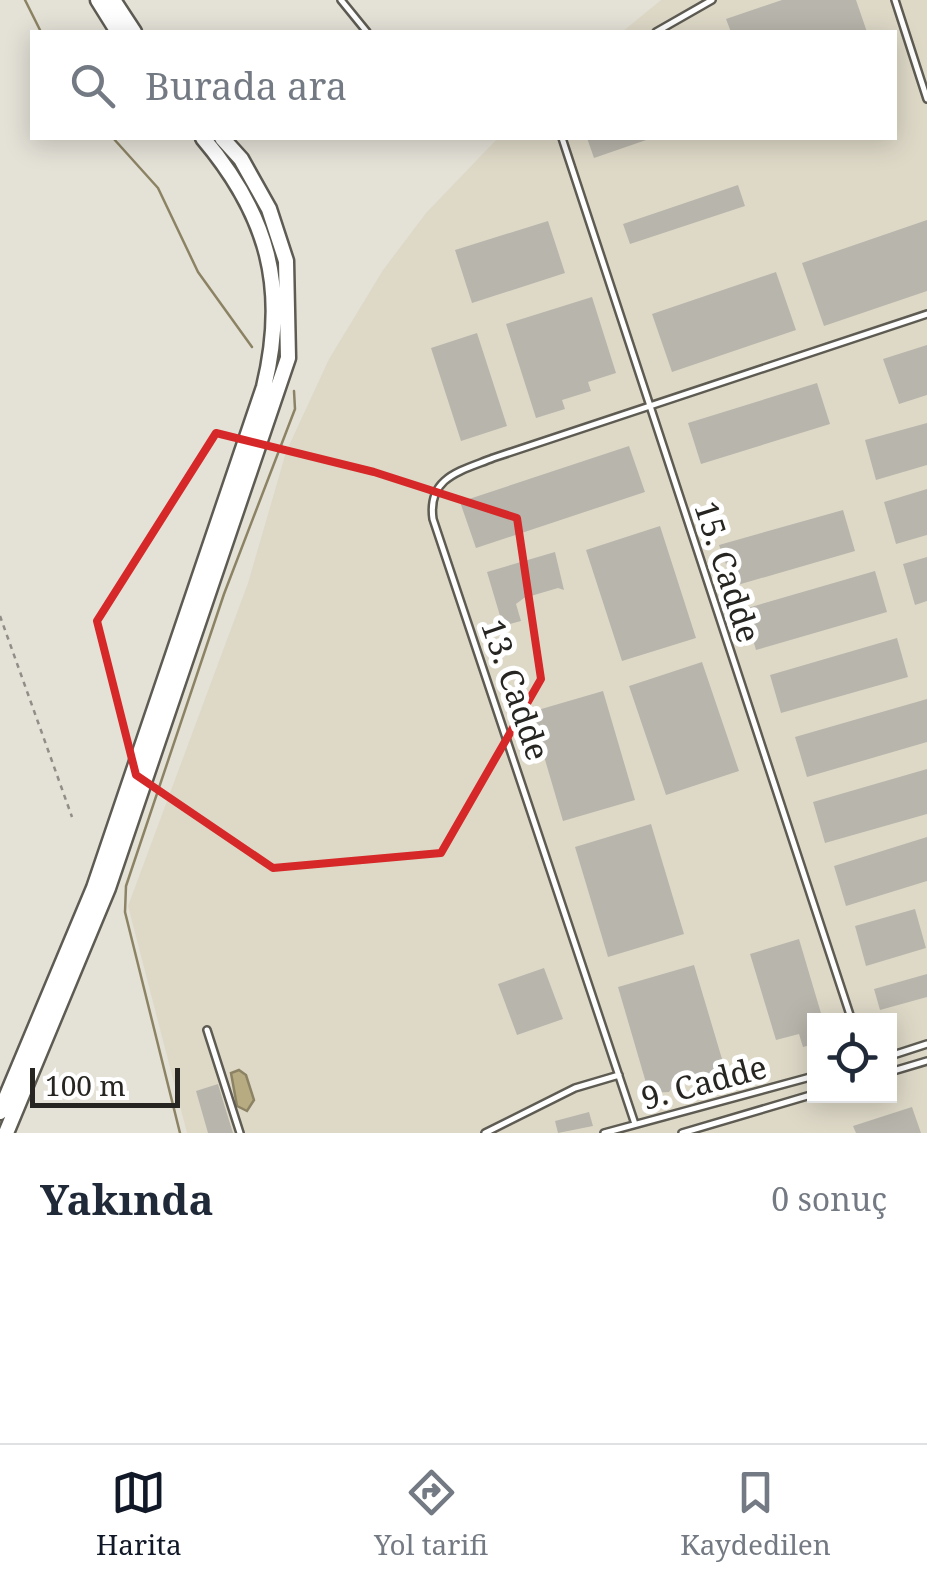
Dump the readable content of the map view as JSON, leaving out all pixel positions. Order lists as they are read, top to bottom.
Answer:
{
  "streets": {
    "lane": ["15. Cadde", "13. Cadde", "9. Cadde"]
  },
  "crossings": [
    ["15. Cadde", "13. Cadde"],
    ["13. Cadde", "9. Cadde"]
  ],
  "scale_bar": "100 m",
  "page": {
    "search": "Burada ara",
    "scale": "100 m",
    "heading": ["Yakında", "0 sonuç"],
    "nav": ["Harita", "Yol tarifi", "Kaydedilen"]
  }
}
